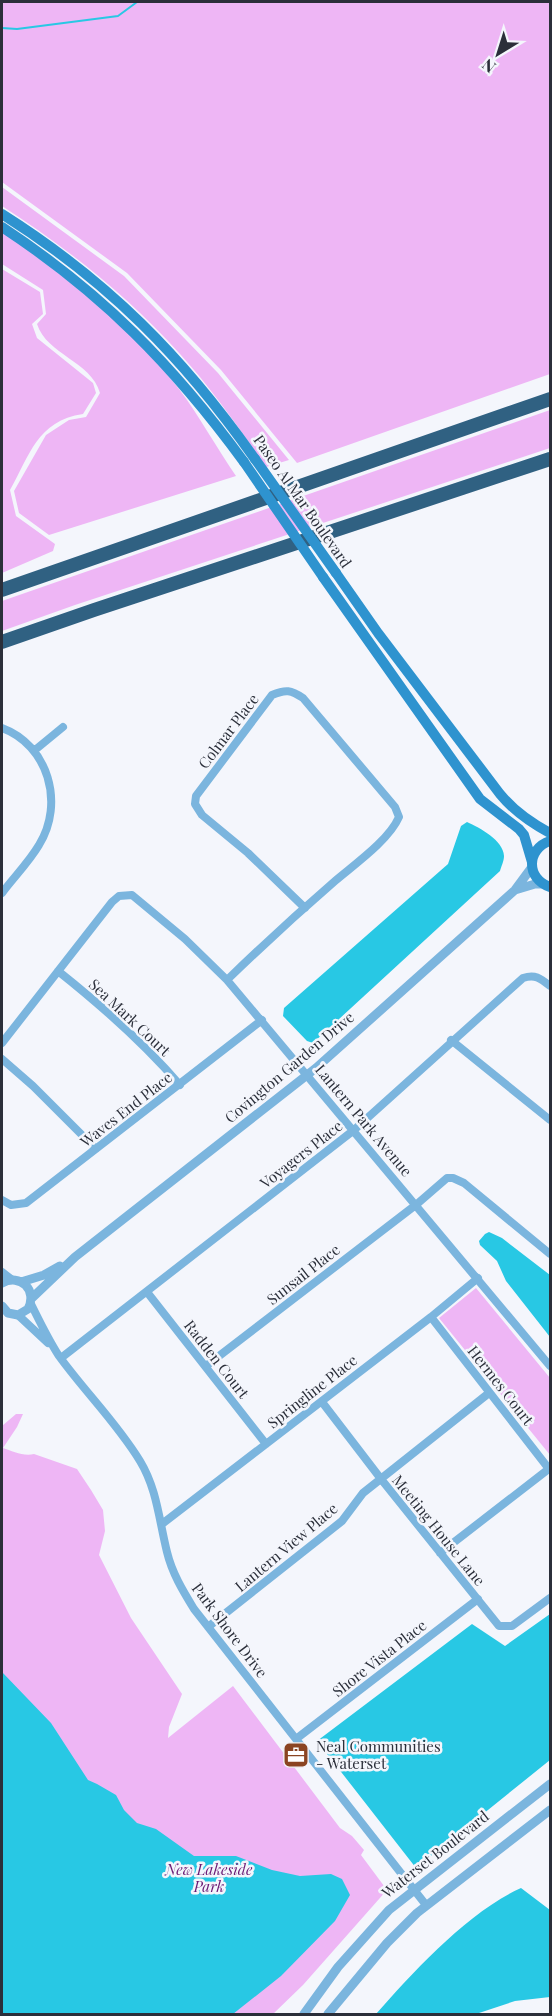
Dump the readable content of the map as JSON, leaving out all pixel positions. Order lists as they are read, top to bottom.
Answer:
{
  "streets": {
    "main road": ["Paseo Al Mar Boulevard"],
    "street": [
      "Colmar Place",
      "Sea Mark Court",
      "Covington Garden Drive",
      "Waves End Place",
      "Lantern Park Avenue",
      "Voyagers Place",
      "Sunsail Place",
      "Radden Court",
      "Hermes Court",
      "Springline Place",
      "Meeting House Lane",
      "Lantern View Place",
      "Park Shore Drive",
      "Shore Vista Place",
      "Waterset Boulevard"
    ]
  },
  "crossings": [
    ["Paseo Al Mar Boulevard", "Covington Garden Drive"],
    ["Colmar Place", "Lantern Park Avenue"],
    ["Sea Mark Court", "Waves End Place"],
    ["Sea Mark Court", "Lantern Park Avenue"],
    ["Covington Garden Drive", "Lantern Park Avenue"],
    ["Covington Garden Drive", "Park Shore Drive"],
    ["Waves End Place", "Lantern Park Avenue"],
    ["Lantern Park Avenue", "Voyagers Place"],
    ["Lantern Park Avenue", "Sunsail Place"],
    ["Lantern Park Avenue", "Springline Place"],
    ["Voyagers Place", "Radden Court"],
    ["Voyagers Place", "Park Shore Drive"],
    ["Sunsail Place", "Radden Court"],
    ["Radden Court", "Springline Place"],
    ["Hermes Court", "Springline Place"],
    ["Hermes Court", "Lantern View Place"],
    ["Springline Place", "Meeting House Lane"],
    ["Springline Place", "Park Shore Drive"],
    ["Meeting House Lane", "Lantern View Place"],
    ["Meeting House Lane", "Shore Vista Place"],
    ["Lantern View Place", "Park Shore Drive"],
    ["Park Shore Drive", "Shore Vista Place"],
    ["Park Shore Drive", "Waterset Boulevard"]
  ],
  "parks": ["New Lakeside Park"],
  "places": {
    "office": ["Neal Communities - Waterset"]
  },
  "north": "bottom left"
}
